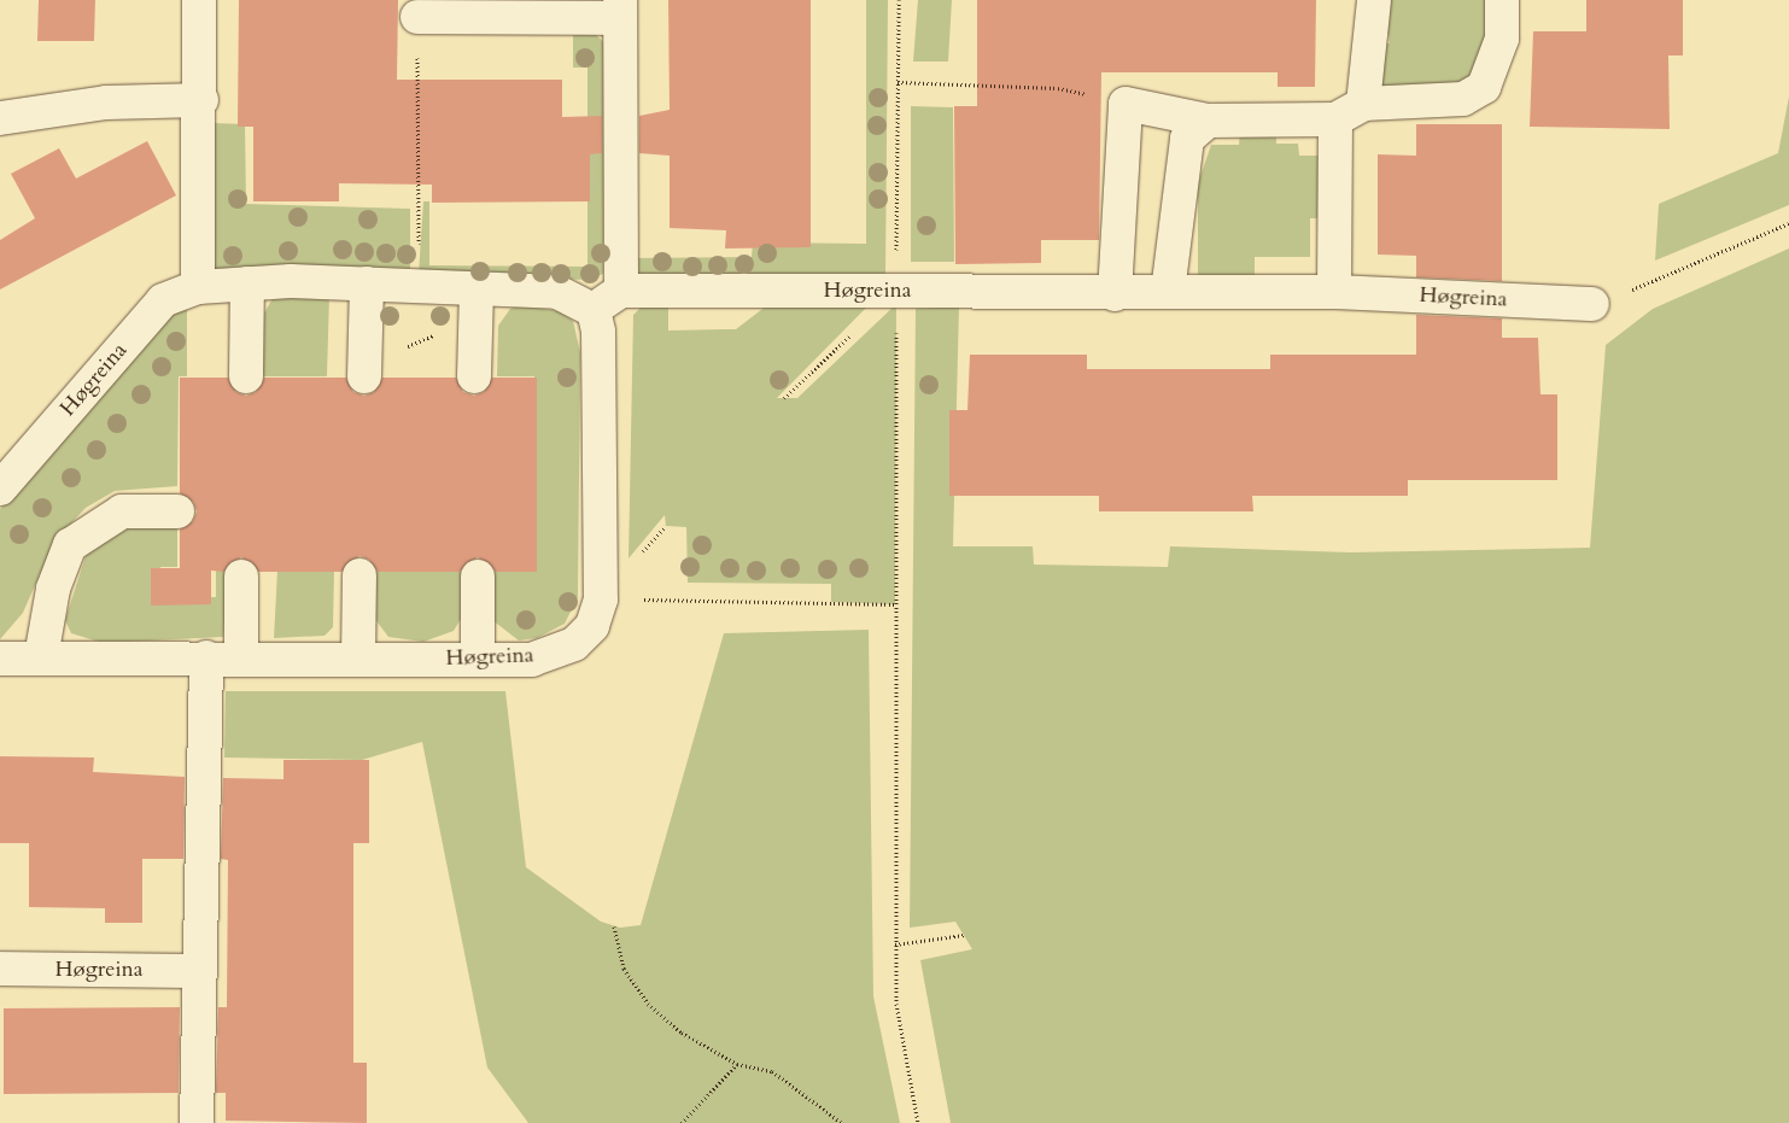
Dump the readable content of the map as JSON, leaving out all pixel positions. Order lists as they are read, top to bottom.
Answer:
{
  "streets": {
    "street": ["Høgreina"]
  }
}
